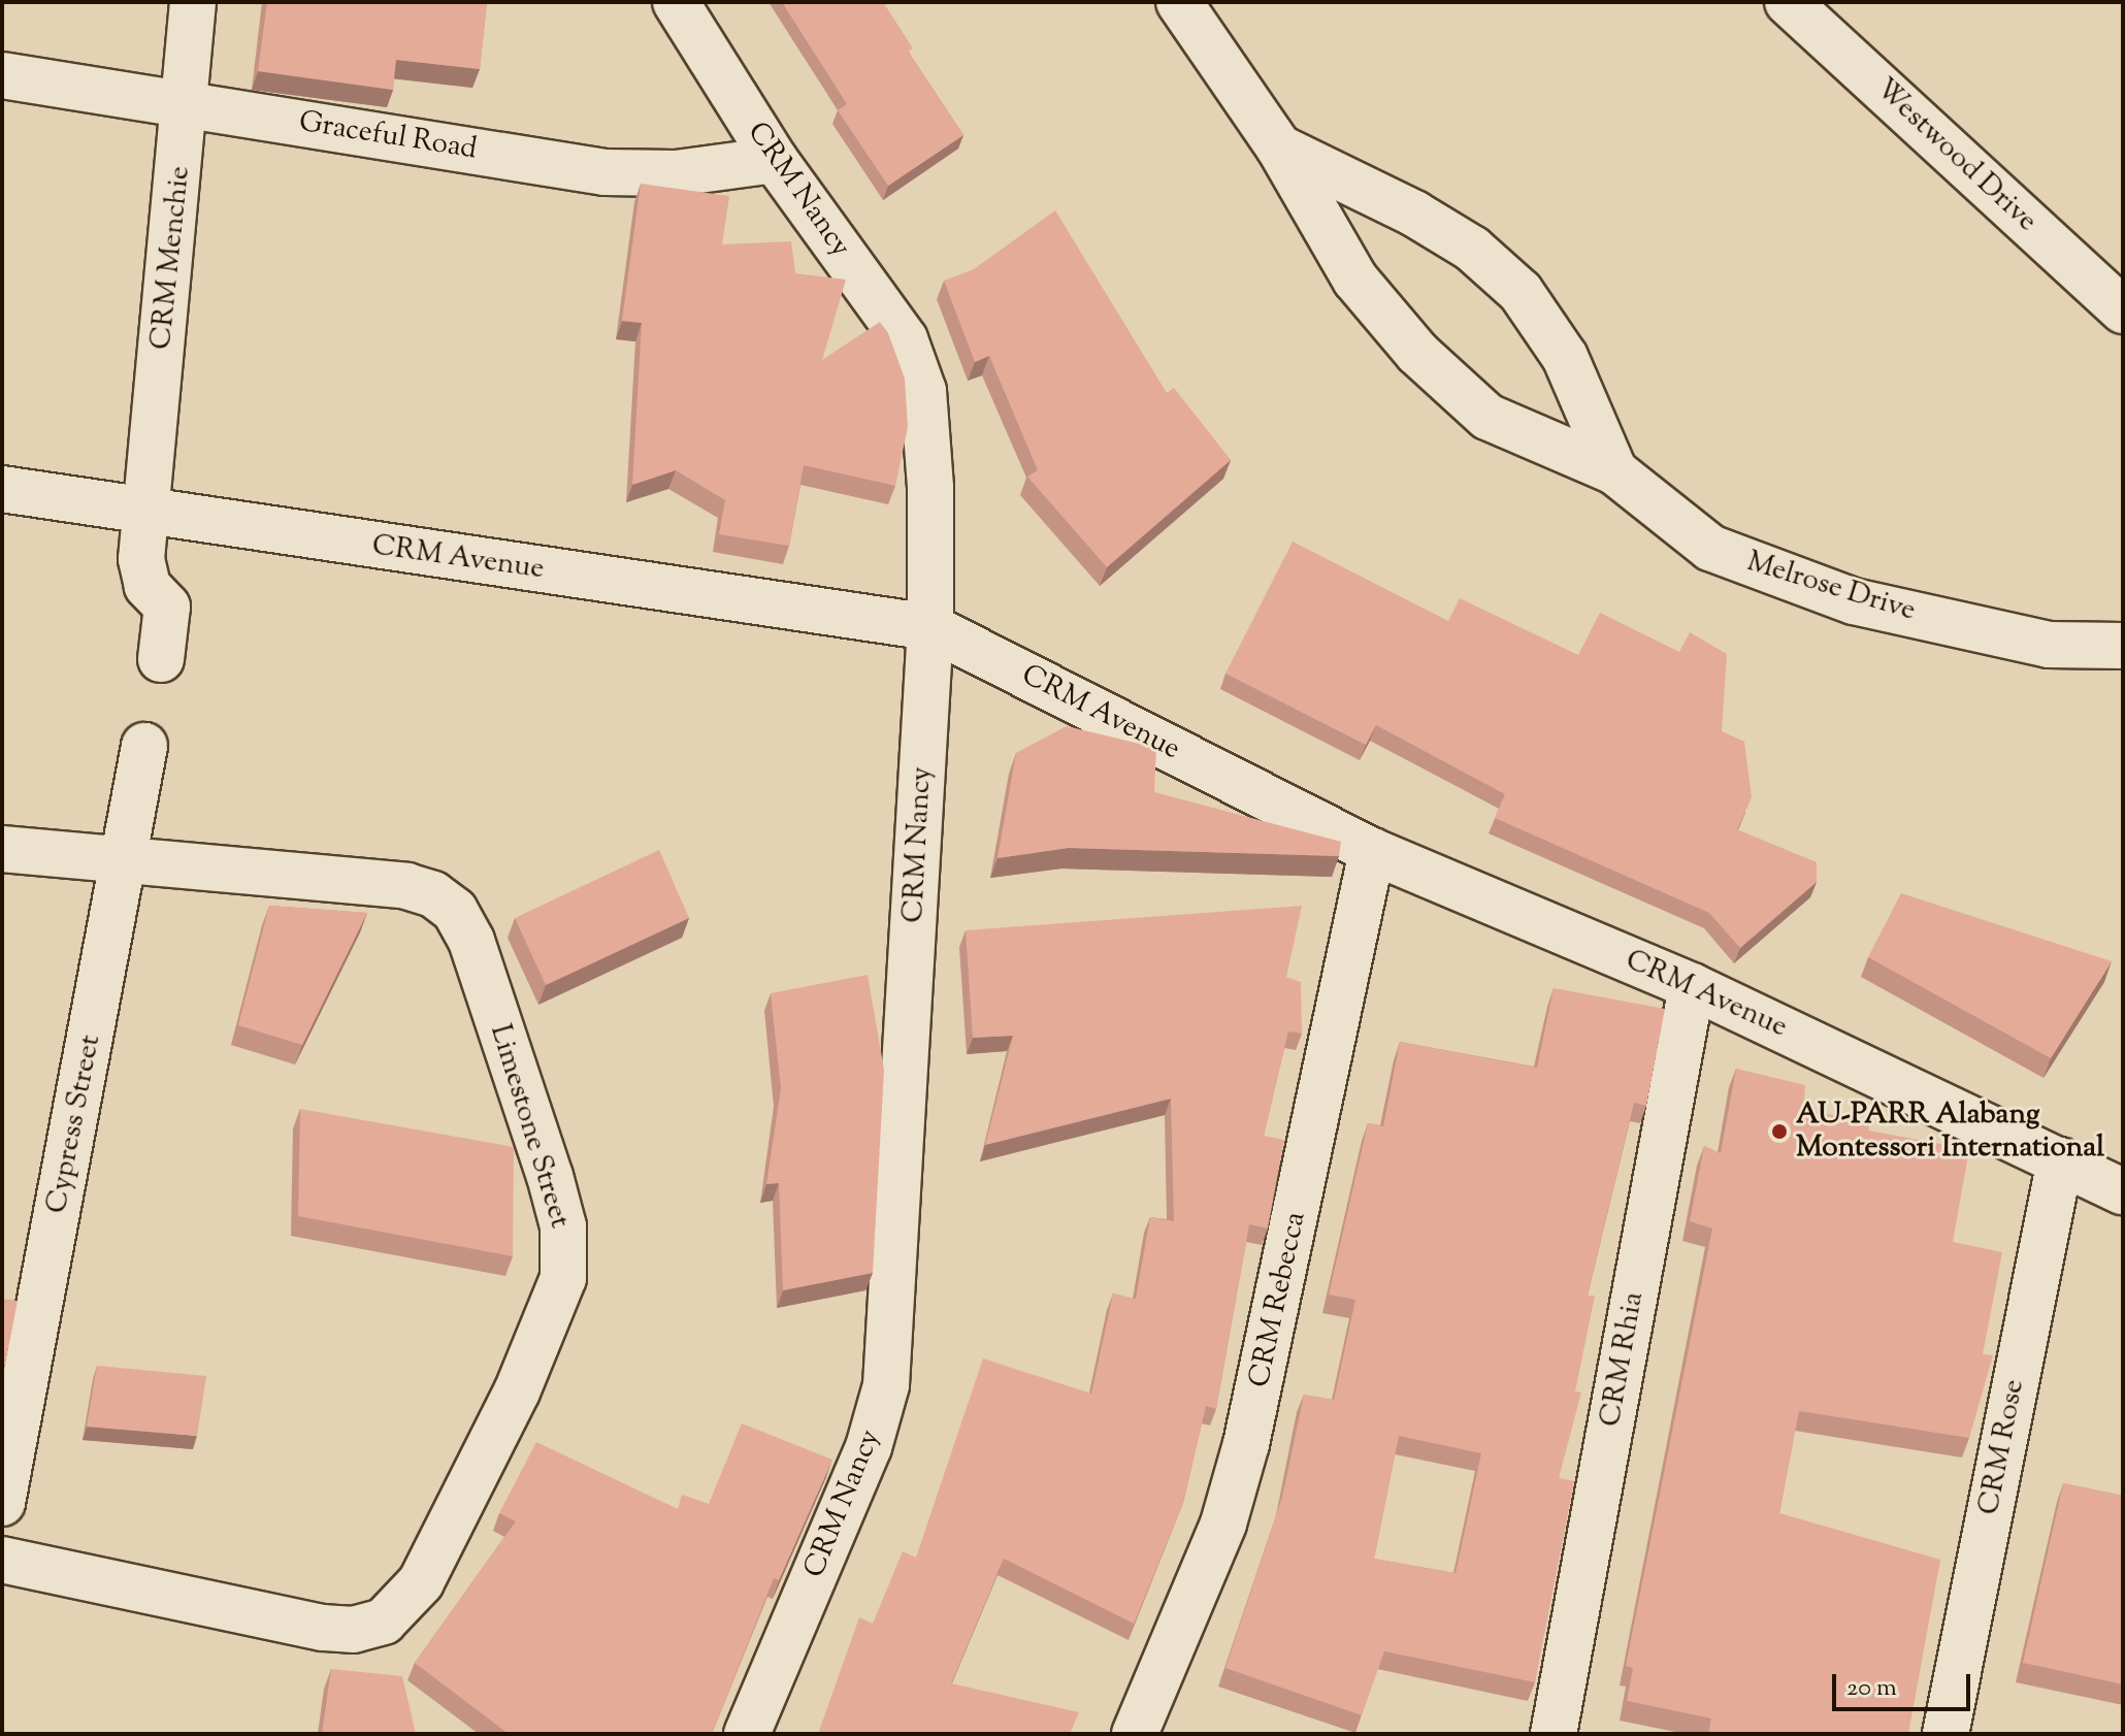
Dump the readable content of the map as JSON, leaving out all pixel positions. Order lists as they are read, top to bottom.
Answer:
{
  "streets": {
    "street": [
      "Graceful Road",
      "Westwood Drive",
      "CRM Nancy",
      "CRM Menchie",
      "CRM Avenue",
      "Melrose Drive",
      "Cypress Street",
      "Limestone Street",
      "CRM Rebecca",
      "CRM Rhia",
      "CRM Rose"
    ]
  },
  "crossings": [
    ["Graceful Road", "CRM Nancy"],
    ["Graceful Road", "CRM Menchie"],
    ["CRM Nancy", "CRM Avenue"],
    ["CRM Menchie", "CRM Avenue"],
    ["CRM Avenue", "CRM Rebecca"],
    ["CRM Avenue", "CRM Rhia"],
    ["CRM Avenue", "CRM Rose"],
    ["Cypress Street", "Limestone Street"]
  ],
  "places": ["AU-PARR Alabang Montessori International"],
  "scale_bar": "20 m"
}
